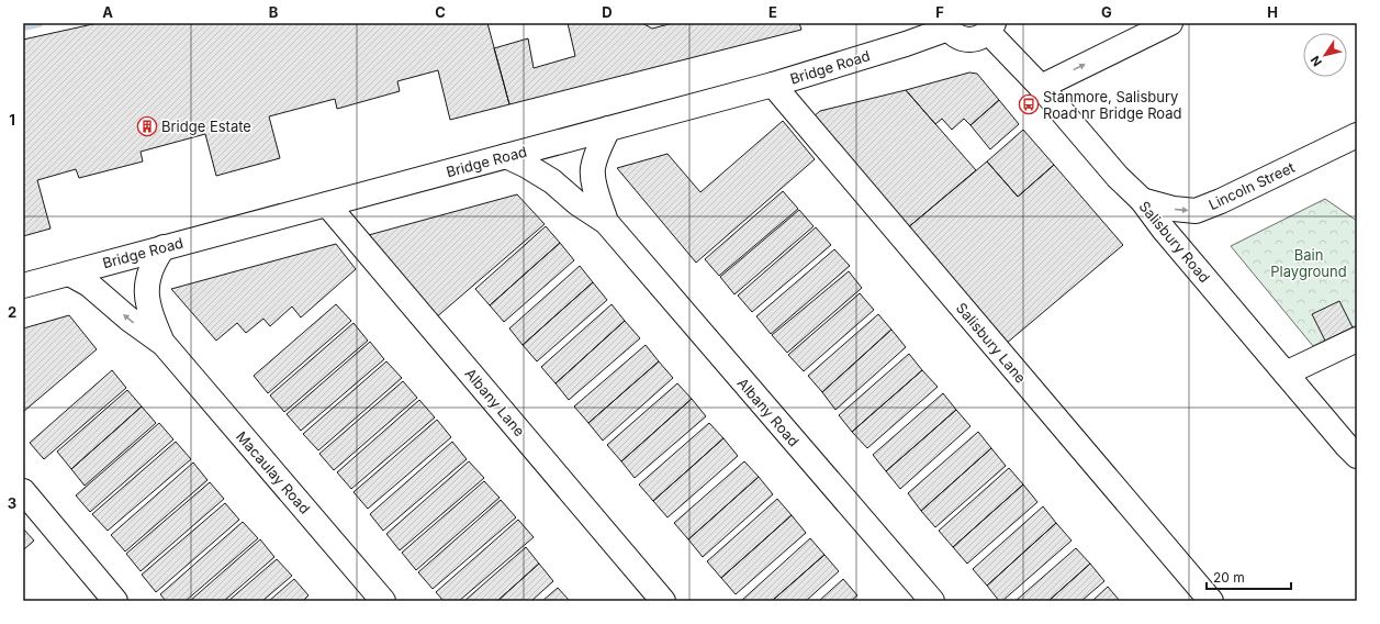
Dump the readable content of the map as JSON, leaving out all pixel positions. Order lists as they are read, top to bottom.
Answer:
{
  "streets": {
    "main road": [
      "Bridge Road",
      "Lincoln Street",
      "Salisbury Road",
      "Salisbury Lane",
      "Albany Lane",
      "Albany Road",
      "Macaulay Road"
    ]
  },
  "crossings": [
    ["Bridge Road", "Salisbury Lane"],
    ["Bridge Road", "Albany Lane"],
    ["Bridge Road", "Albany Road"],
    ["Bridge Road", "Macaulay Road"],
    ["Lincoln Street", "Salisbury Road"]
  ],
  "parks": ["Bain Playground"],
  "places": {
    "bus stop": ["Stanmore, Salisbury Road nr Bridge Road"],
    "building": ["Bridge Estate"]
  },
  "scale_bar": "20 m",
  "north": "bottom left",
  "grid": {
    "columns": [
      "A",
      "B",
      "C",
      "D",
      "E",
      "F",
      "G",
      "H"
    ],
    "rows": ["1", "2", "3"]
  }
}
